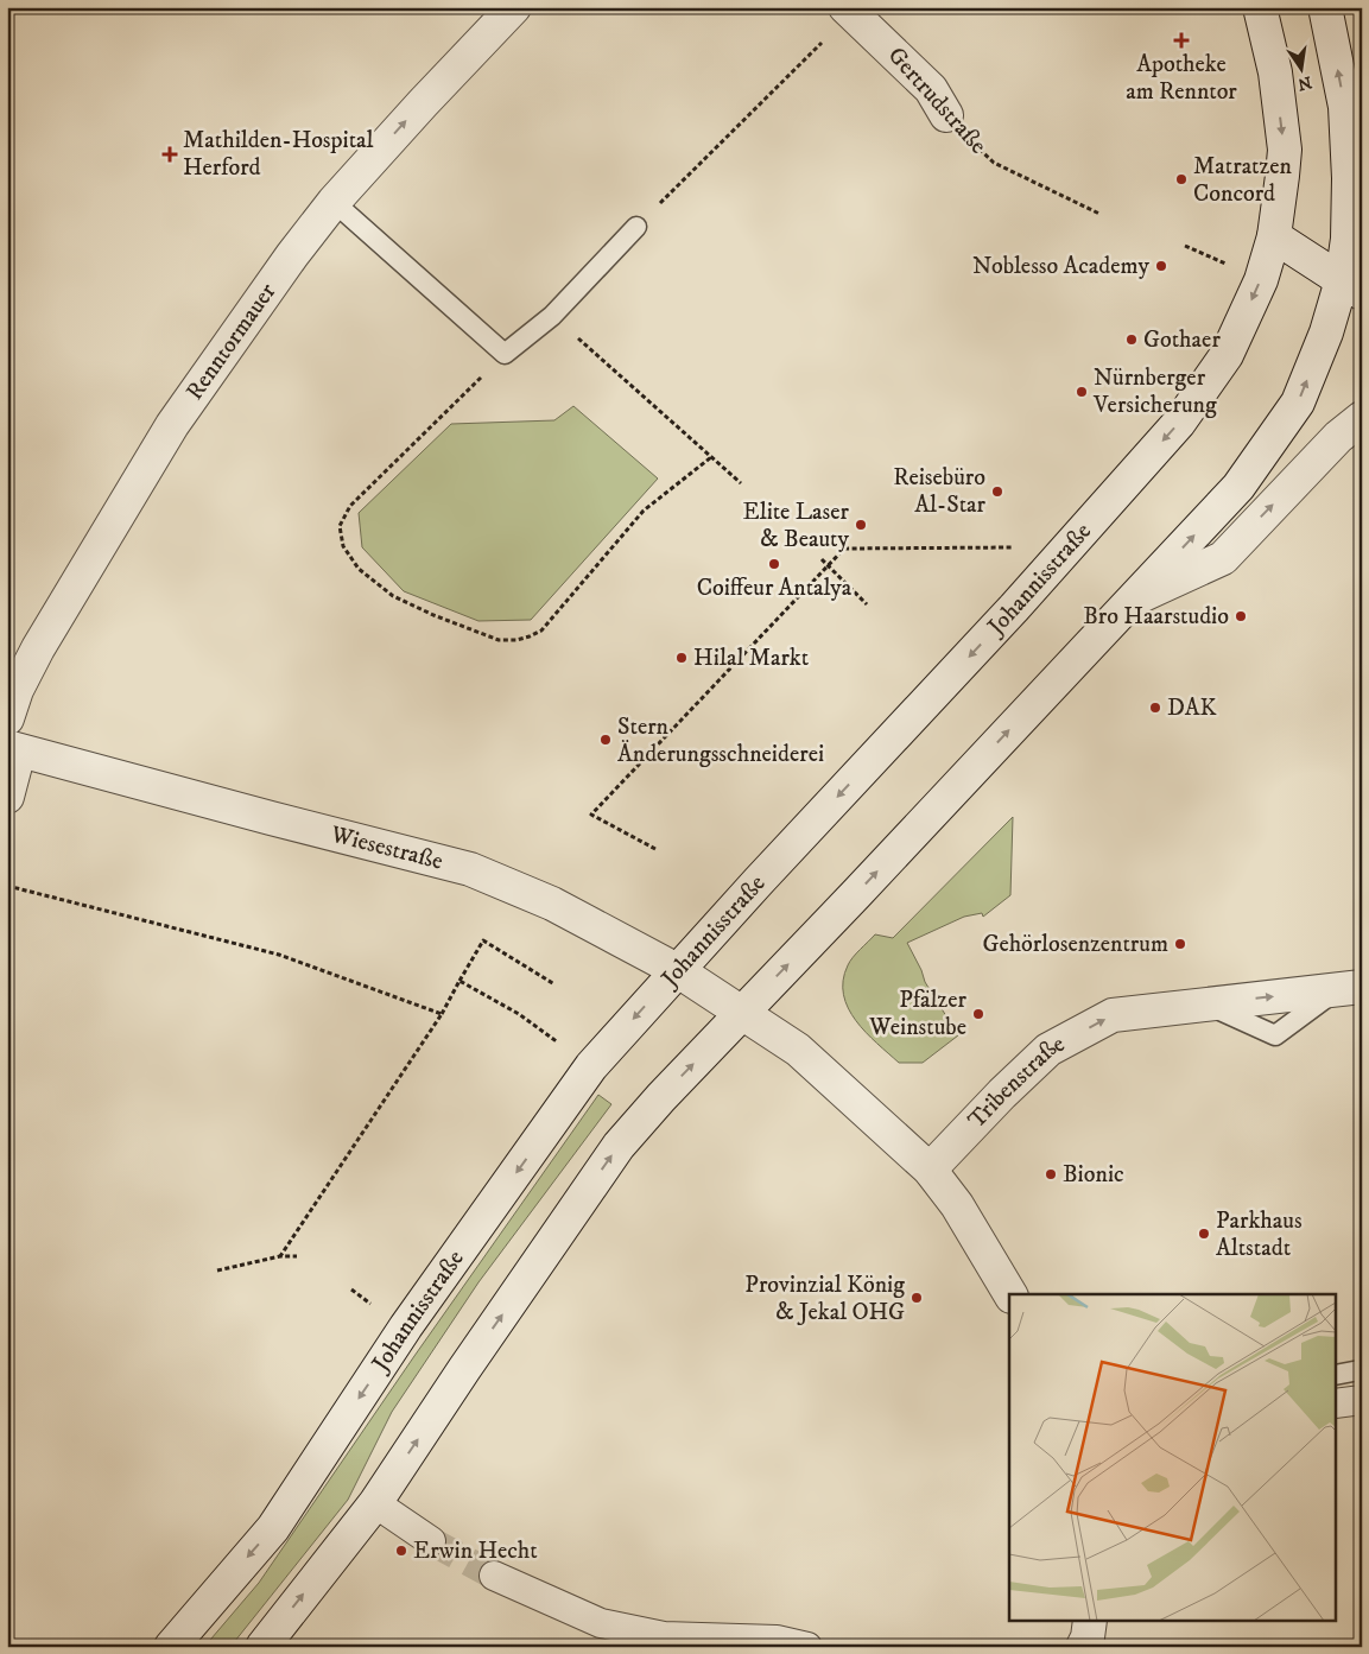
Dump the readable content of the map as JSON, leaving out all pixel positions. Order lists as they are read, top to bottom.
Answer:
{
  "streets": {
    "main road": [
      "Gertrudstraße",
      "Renntormauer",
      "Johannisstraße",
      "Wiesestraße",
      "Tribenstraße"
    ]
  },
  "crossings": [
    ["Johannisstraße", "Wiesestraße"]
  ],
  "places": {
    "health": ["Apotheke am Renntor", "Mathilden-Hospital Herford"],
    "other": [
      "Matratzen Concord",
      "Noblesso Academy",
      "Gothaer",
      "Nürnberger Versicherung",
      "Reisebüro Al-Star",
      "Elite Laser & Beauty",
      "Coiffeur Antalya",
      "Bro Haarstudio",
      "Hilal Markt",
      "DAK",
      "Stern Änderungsschneiderei",
      "Gehörlosenzentrum",
      "Pfälzer Weinstube",
      "Bionic",
      "Parkhaus Altstadt",
      "Provinzial König & Jekal OHG",
      "Erwin Hecht"
    ]
  },
  "north": "bottom"
}
